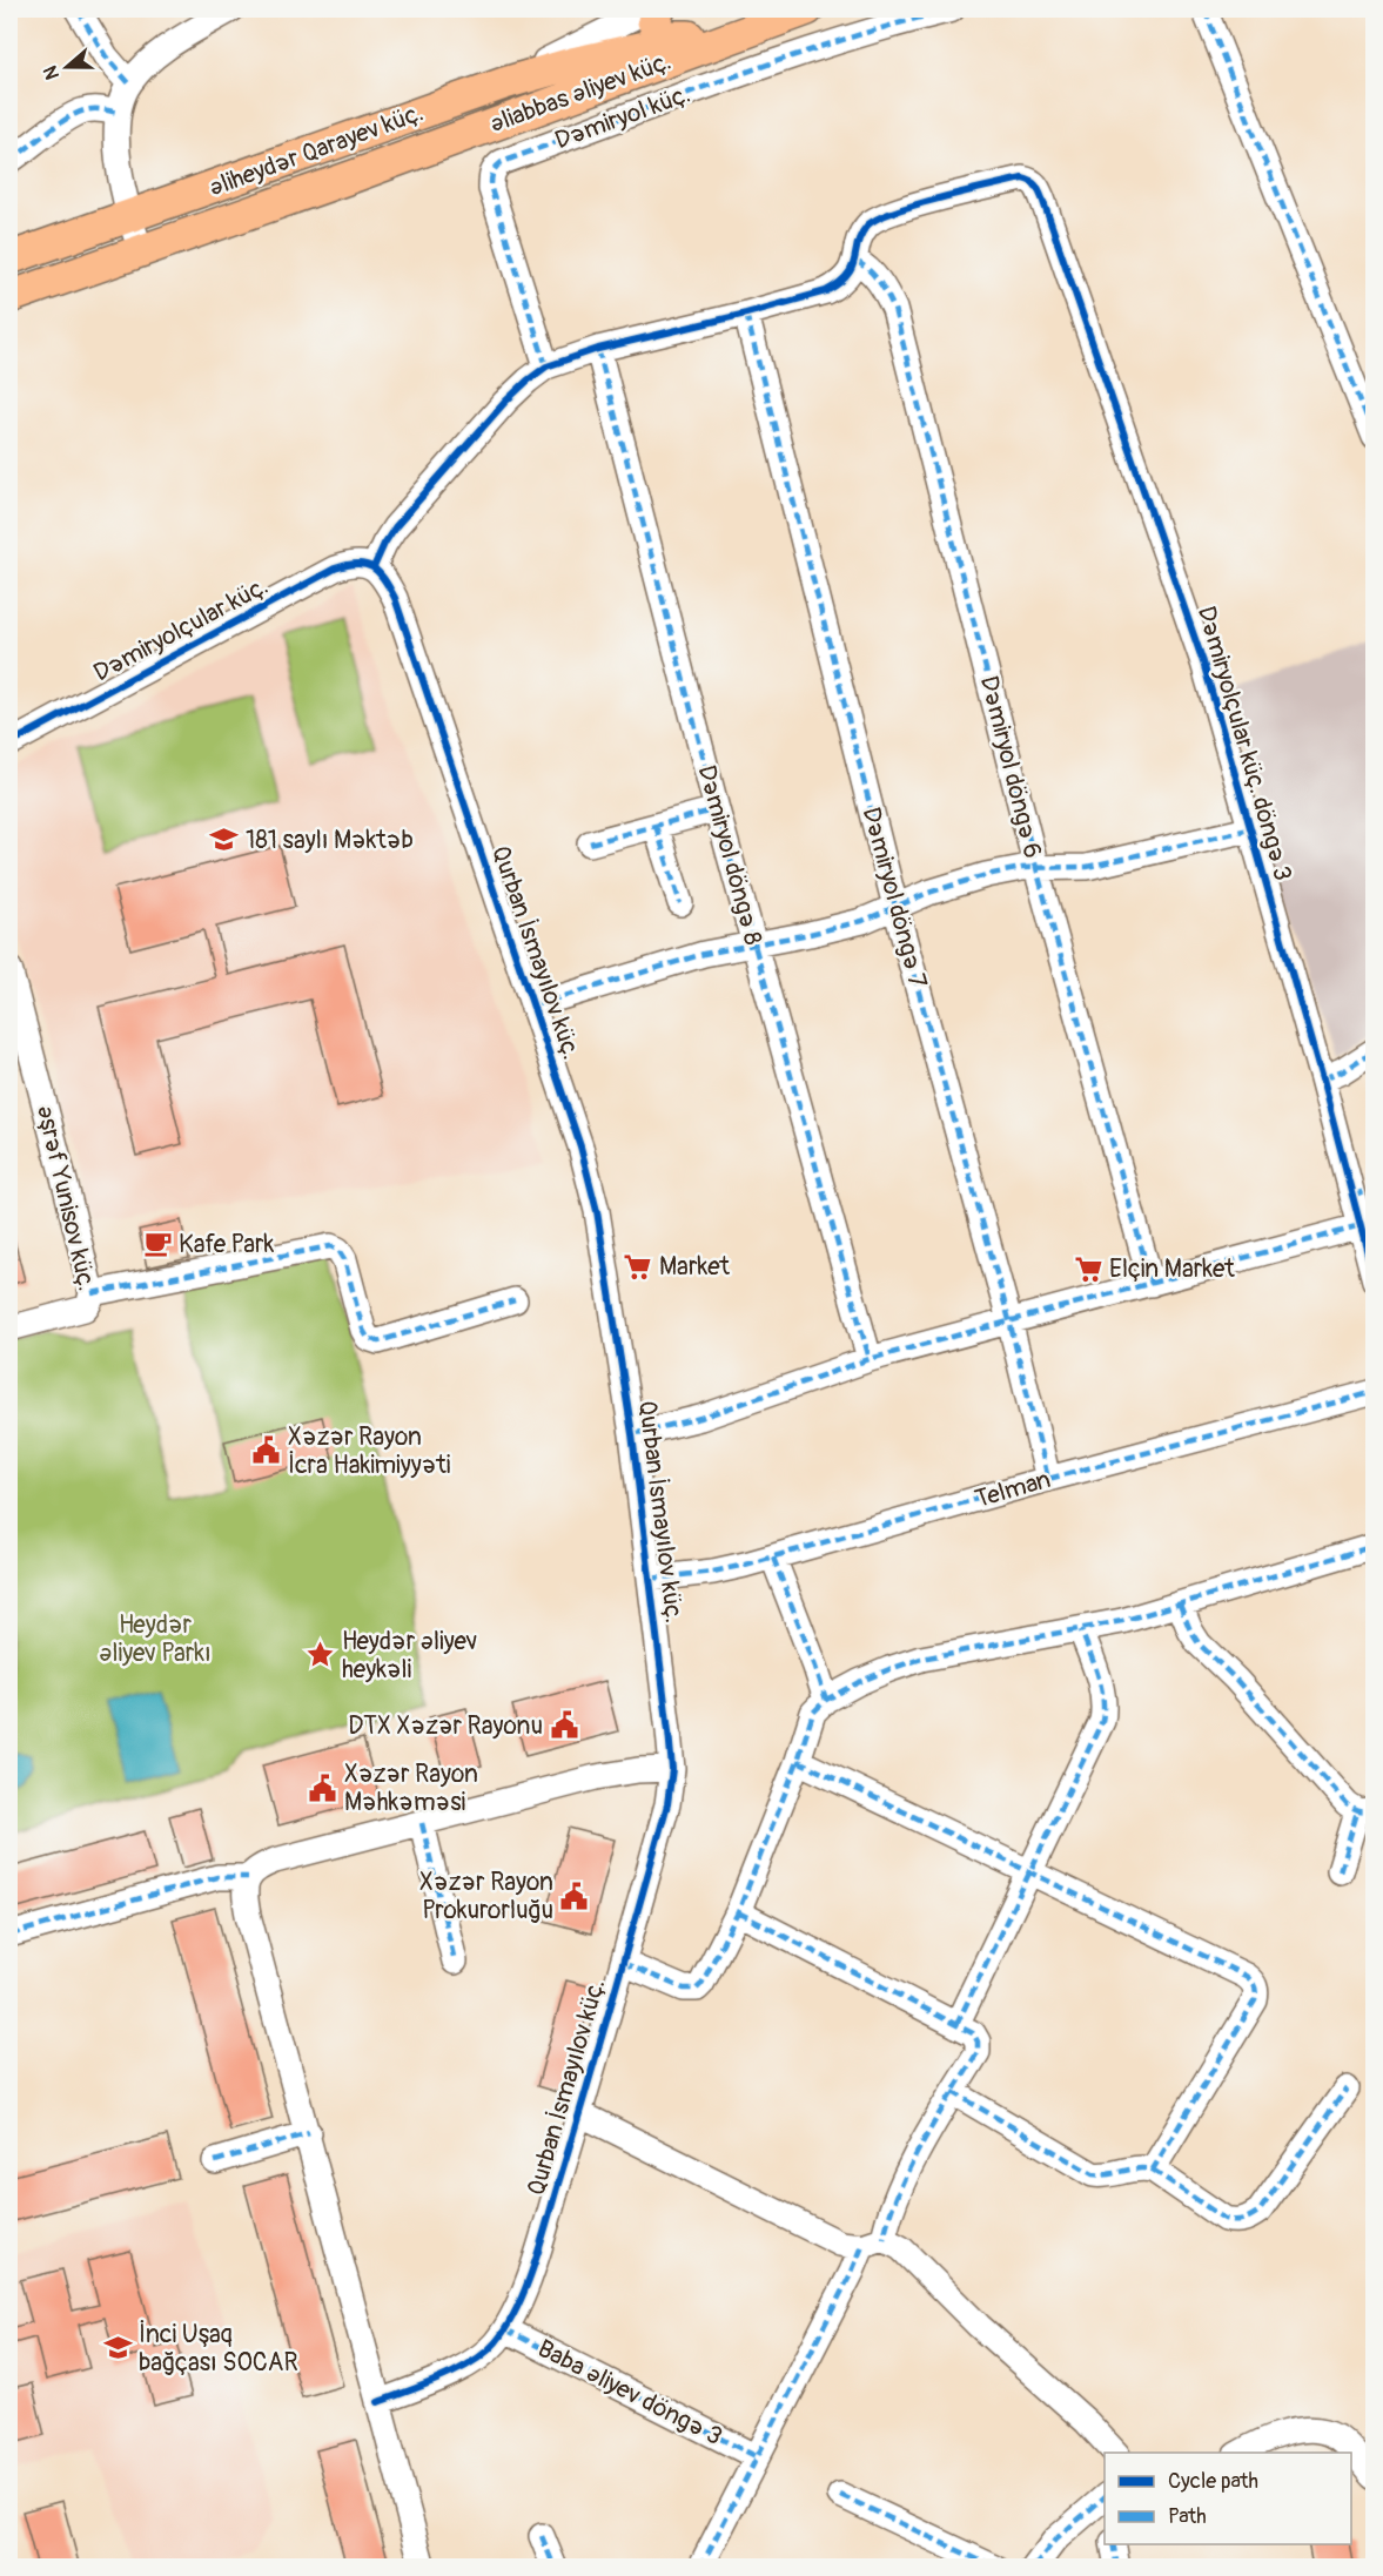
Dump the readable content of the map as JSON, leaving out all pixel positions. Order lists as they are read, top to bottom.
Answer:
{
  "streets": {
    "main road": ["Əliabbas Əliyev küç.", "Əliheydər Qarayev küç."],
    "street": [
      "Dəmiryol küç.",
      "Dəmiryolçular küç.",
      "Dəmiryolçular küç. döngə 3",
      "Dəmiryol döngə 6",
      "Dəmiryol döngə 8",
      "Dəmiryol döngə 7",
      "Qurban İsmayılov küç.",
      "Əşrəf Yunisov küç.",
      "Telman",
      "Baba Əliyev döngə 3"
    ]
  },
  "crossings": [
    ["Əliabbas Əliyev küç.", "Əliheydər Qarayev küç."],
    ["Dəmiryolçular küç.", "Qurban İsmayılov küç."],
    ["Dəmiryolçular küç. döngə 3", "Dəmiryol döngə 6"],
    ["Dəmiryol döngə 7", "Telman"],
    ["Qurban İsmayılov küç.", "Telman"],
    ["Qurban İsmayılov küç.", "Baba Əliyev döngə 3"]
  ],
  "parks": ["Heydər Əliyev Parkı"],
  "places": {
    "school or university": ["181 saylı Məktəb", "İnci Uşaq bağçası SOCAR"],
    "cafe": ["Kafe Park"],
    "supermarket": ["Market", "Elçin Market"],
    "public building": [
      "Xəzər Rayon İcra Hakimiyyəti",
      "DTX Xəzər Rayonu",
      "Xəzər Rayon Məhkəməsi",
      "Xəzər Rayon Prokurorluğu"
    ],
    "place": ["Heydər Əliyev heykəli"]
  },
  "legend": ["Cycle path", "Path"],
  "north": "left"
}
